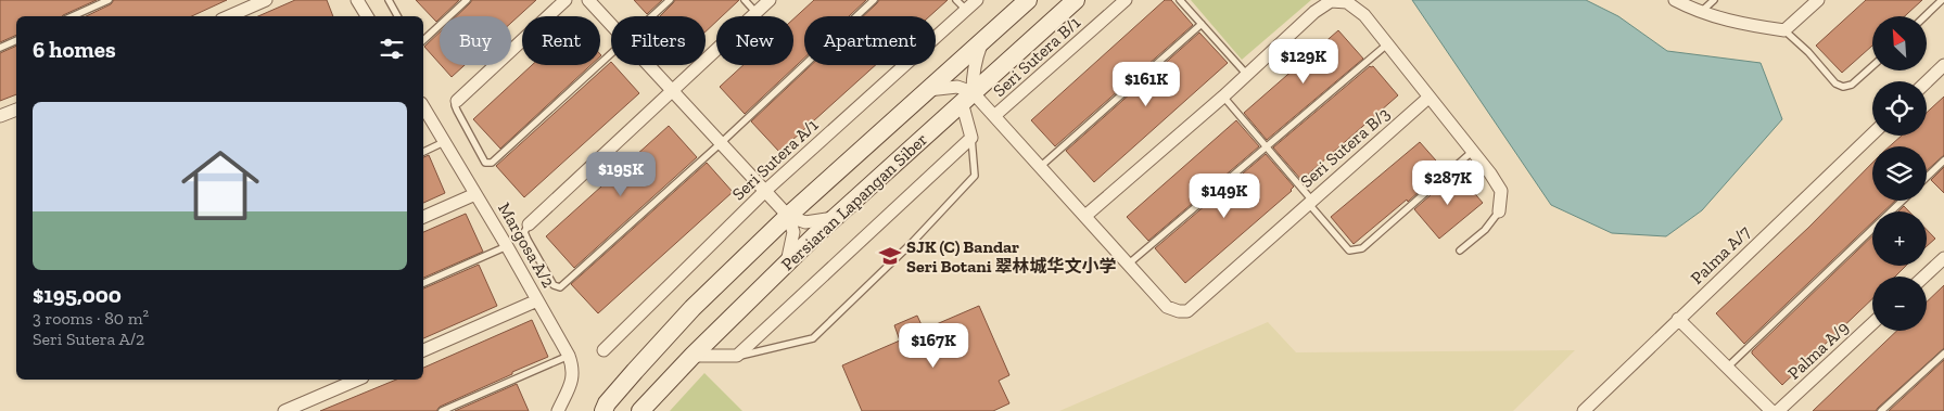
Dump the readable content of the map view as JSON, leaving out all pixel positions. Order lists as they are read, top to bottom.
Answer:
{
  "streets": {
    "main road": ["Persiaran Lapangan Siber"],
    "street": [
      "Seri Sutera B/1",
      "Seri Sutera B/3",
      "Seri Sutera A/1",
      "Margosa A/2",
      "Palma A/7",
      "Palma A/9"
    ]
  },
  "places": {
    "school or university": ["SJK (C) Bandar Seri Botani 翠林城华文小学"]
  },
  "north": "top left",
  "page": {
    "map_buttons": ["+", "−"],
    "chip": [
      "Buy",
      "Rent",
      "Filters",
      "New",
      "Apartment"
    ],
    "heading": "6 homes",
    "price": [
      "$129K",
      "$161K",
      "$195K",
      "$287K",
      "$149K",
      "$167K"
    ],
    "list": [
      {
        "name": "$195,000",
        "note": "3 rooms · 80 m² · Seri Sutera A/2"
      }
    ]
  }
}
